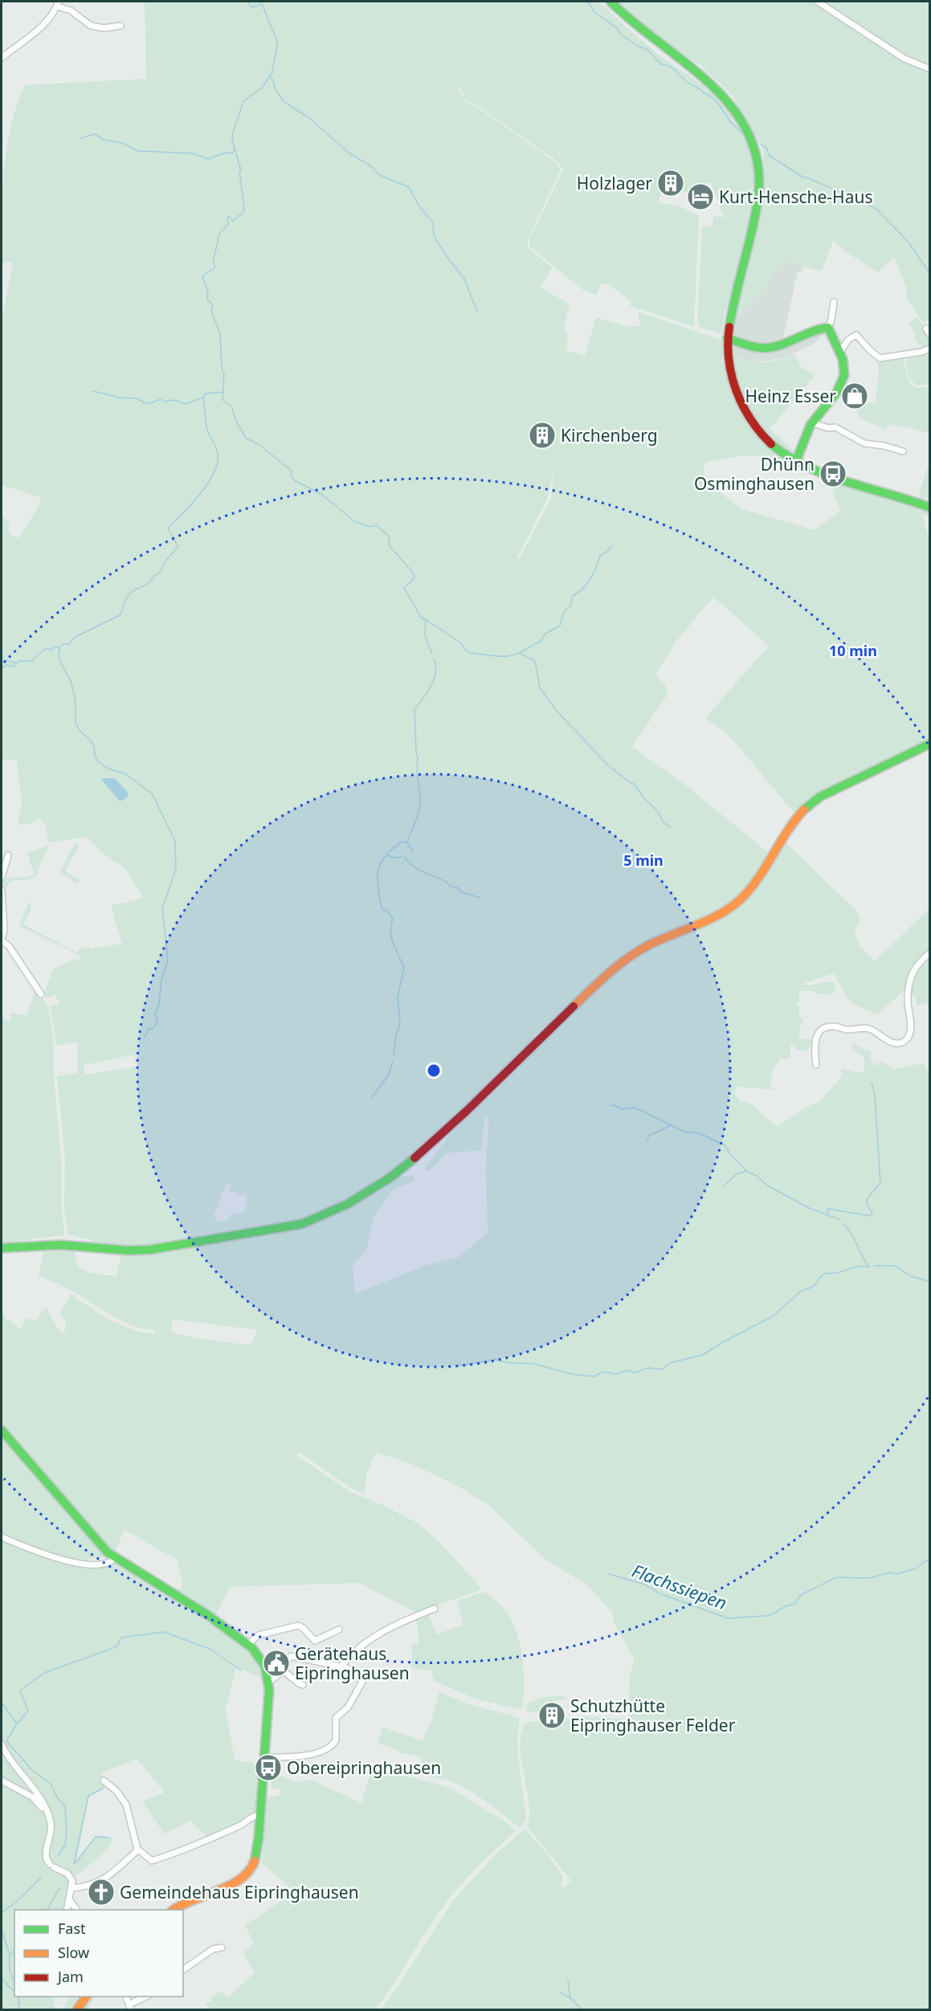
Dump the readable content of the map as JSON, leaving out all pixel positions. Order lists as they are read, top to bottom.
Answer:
{
  "water": ["Flachssiepen"],
  "places": {
    "building": ["Holzlager", "Kirchenberg", "Schutzhütte Eipringhauser Felder"],
    "hotel": ["Kurt-Hensche-Haus"],
    "shop": ["Heinz Esser"],
    "bus stop": ["Dhünn Osminghausen", "Obereipringhausen"],
    "public building": ["Gerätehaus Eipringhausen"],
    "church": ["Gemeindehaus Eipringhausen"]
  },
  "legend": ["Fast", "Slow", "Jam"],
  "rings": ["10 min", "5 min"]
}
